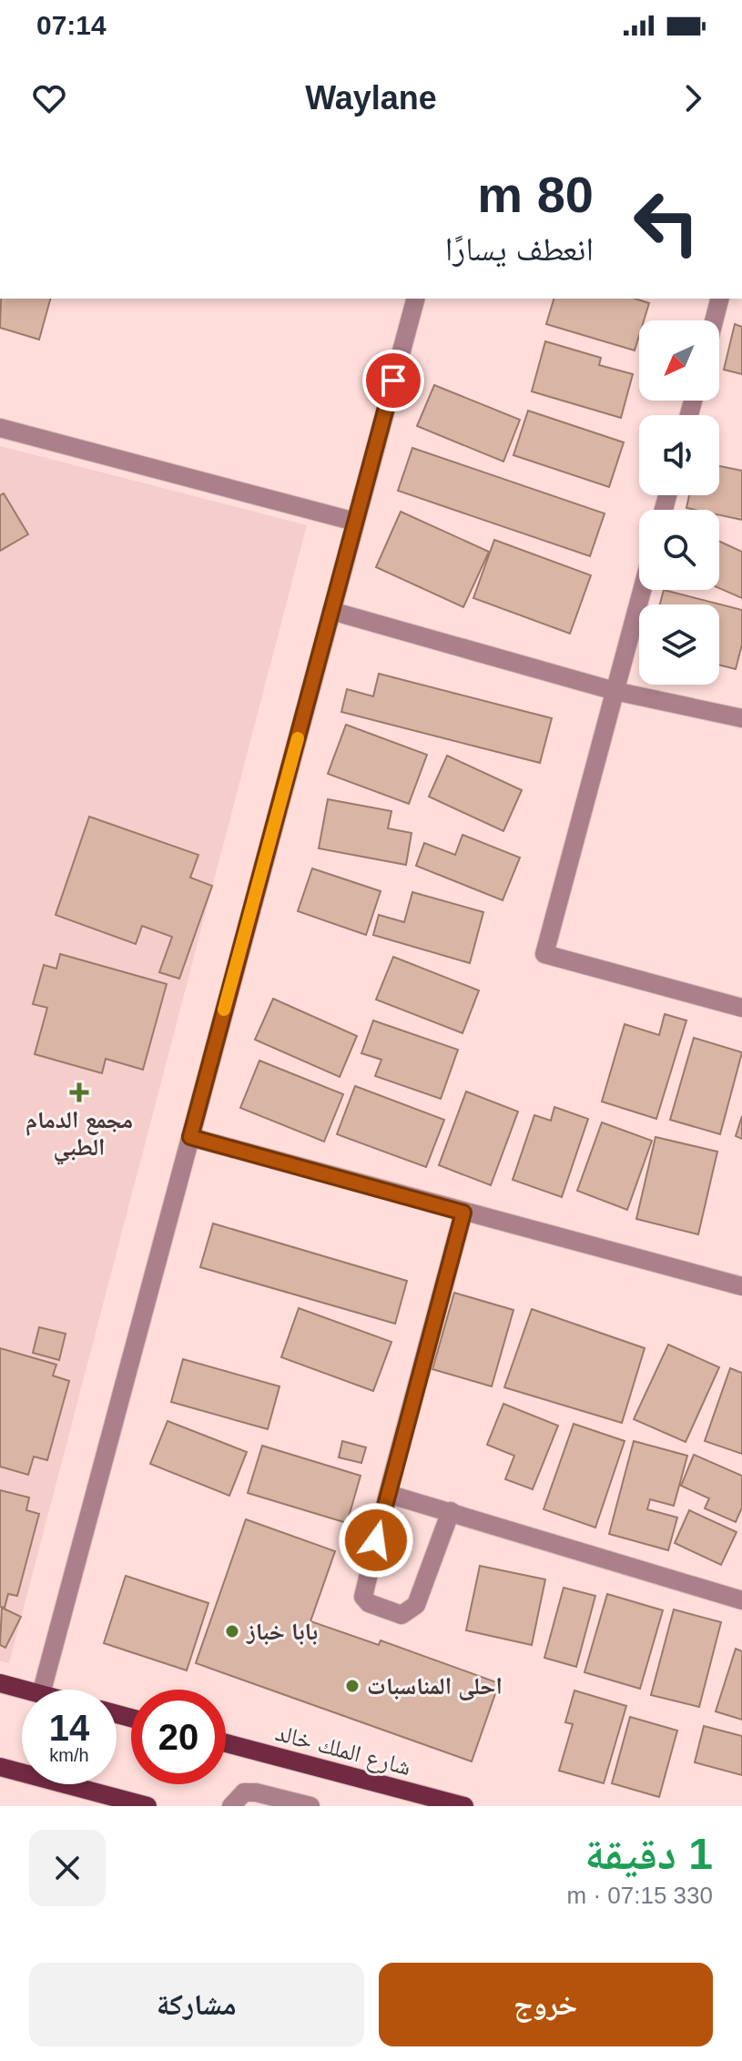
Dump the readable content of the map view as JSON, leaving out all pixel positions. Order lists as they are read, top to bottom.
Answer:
{
  "streets": {
    "main road": ["شارع الملك خالد"]
  },
  "places": {
    "health": ["مجمع الدمام الطبي"],
    "other": ["بابا خباز", "احلى المناسبات"]
  },
  "north": "bottom left",
  "page": {
    "status": "07:14",
    "header": "Waylane",
    "turn": ["80 m", "انعطف يسارًا"],
    "speed": "14 km/h",
    "limit": "20",
    "heading": ["1 دقيقة", "330 m · 07:15"],
    "buttons": ["خروج", "مشاركة"]
  }
}
